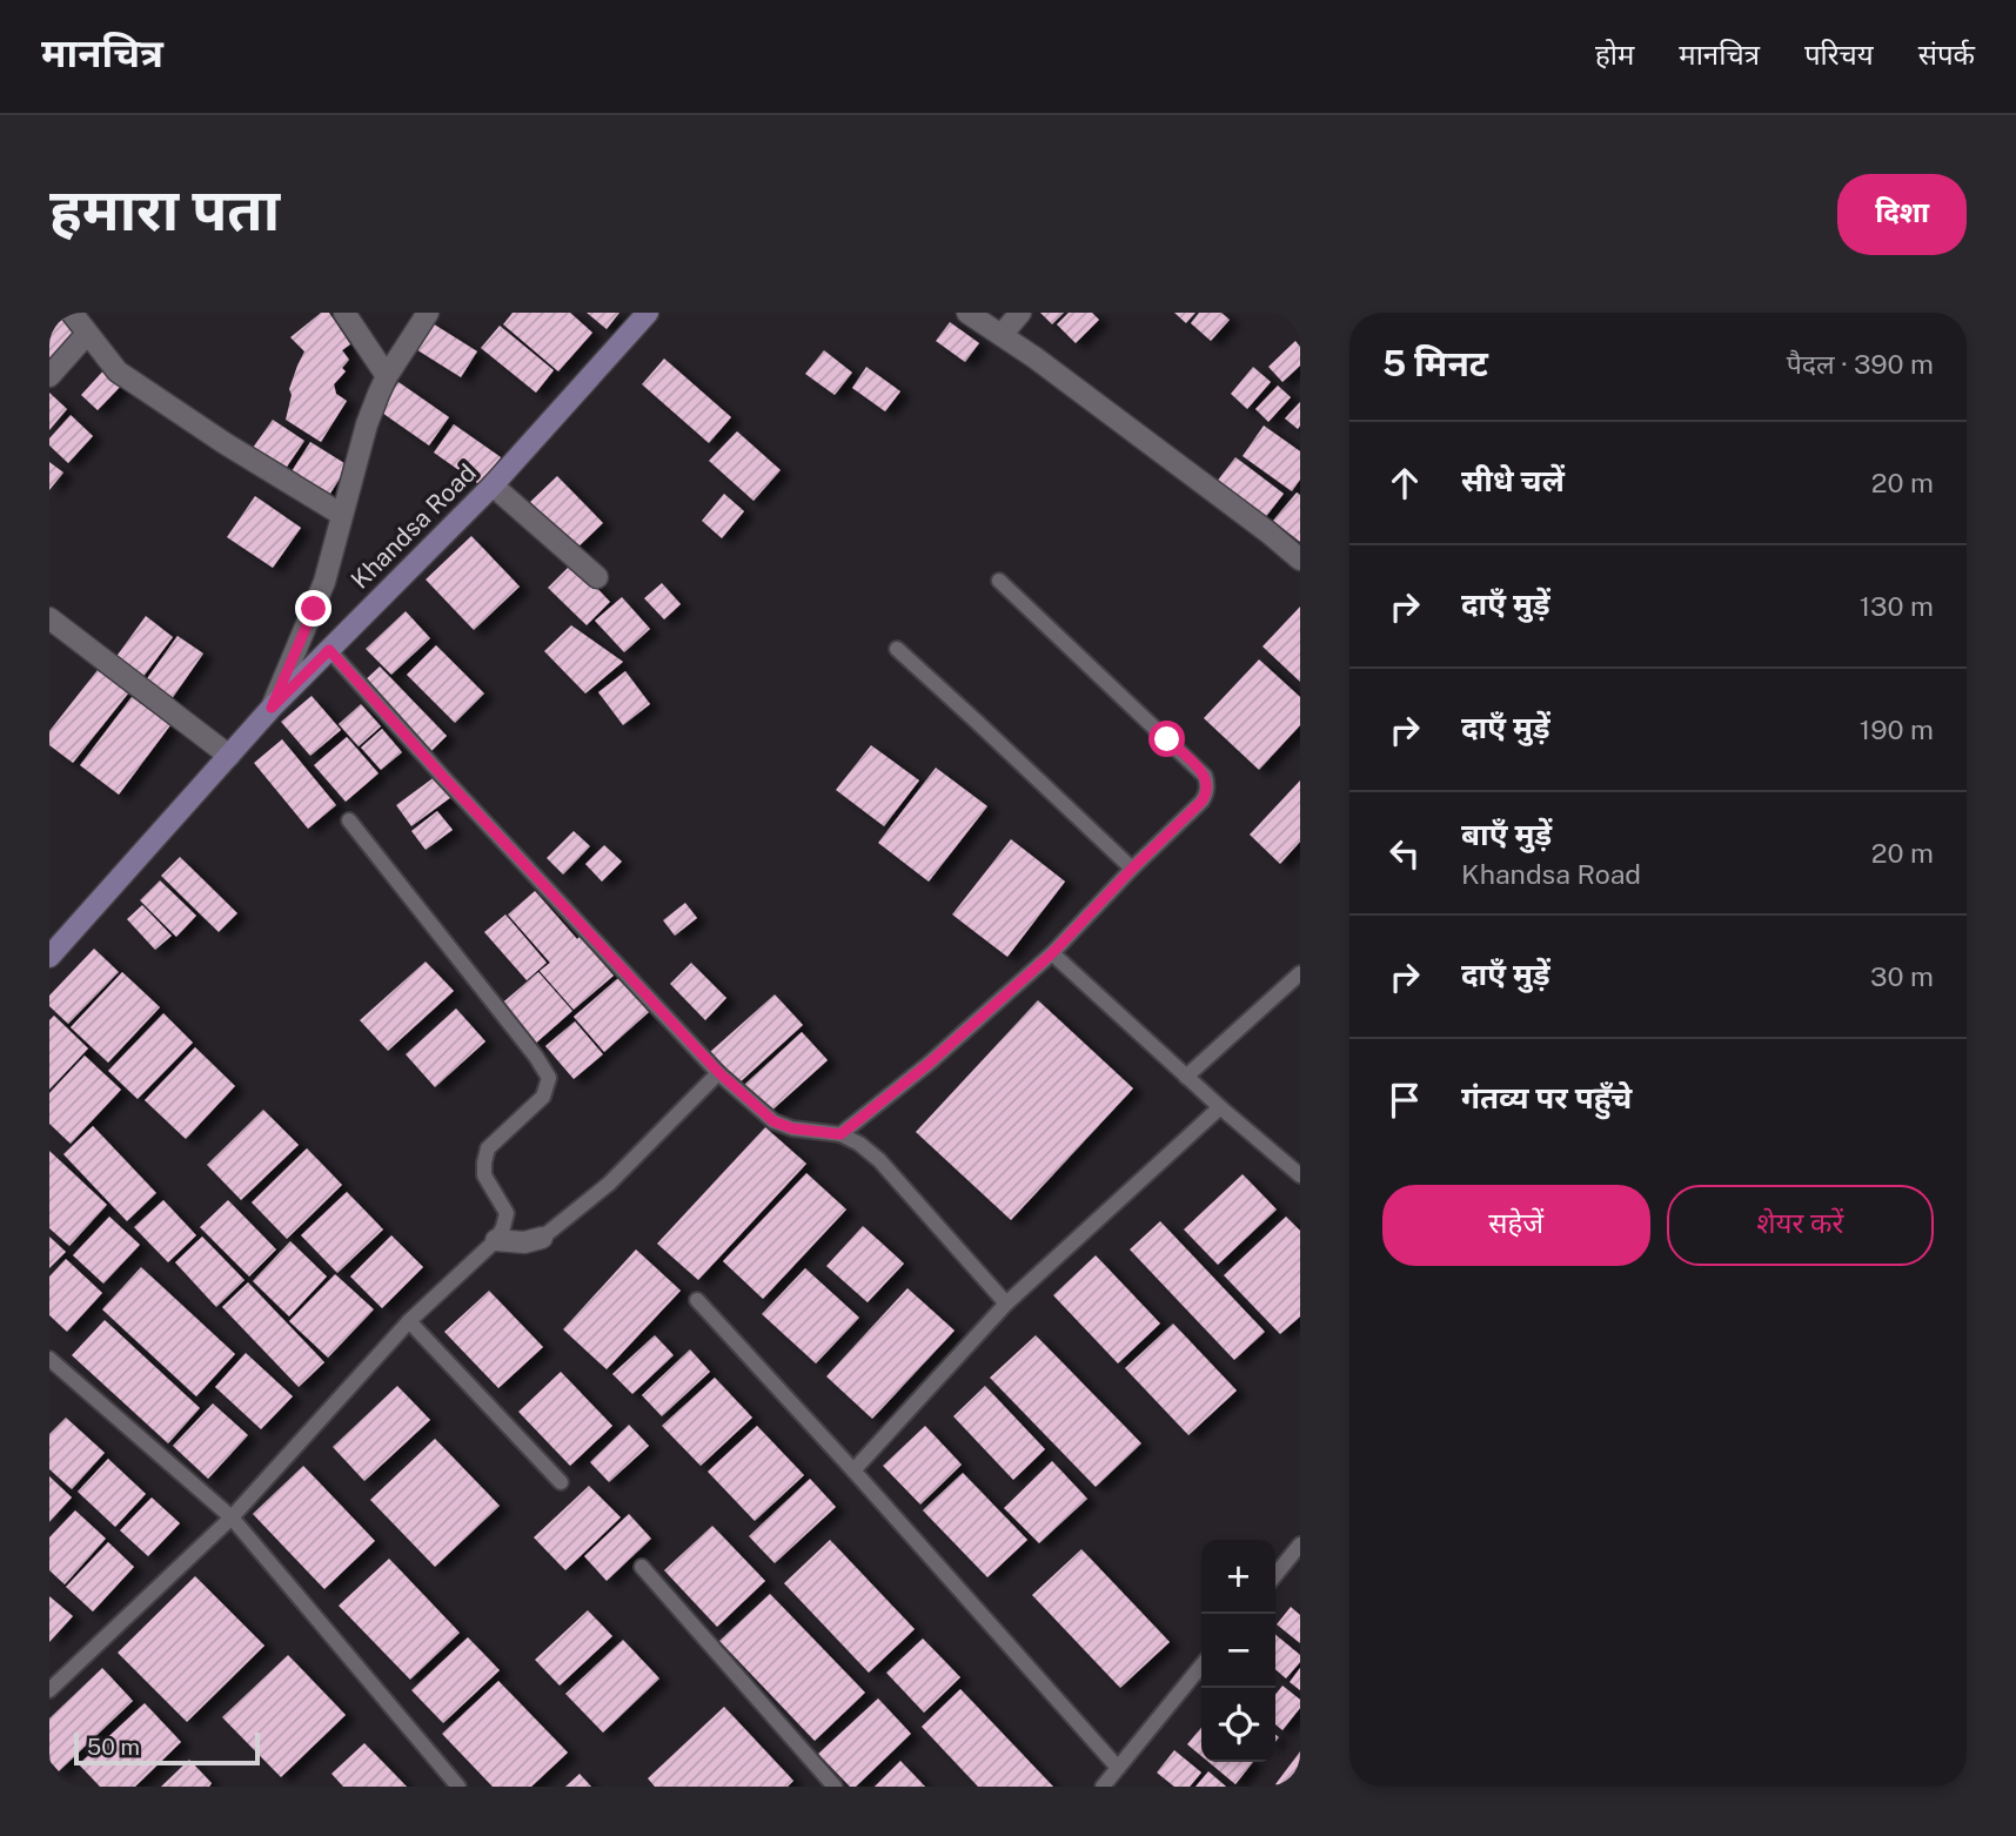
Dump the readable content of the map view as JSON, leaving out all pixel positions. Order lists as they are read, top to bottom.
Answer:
{
  "streets": {
    "street": ["Khandsa Road"]
  },
  "scale_bar": "50 m",
  "page": {
    "header": "मानचित्र",
    "nav": [
      "होम",
      "मानचित्र",
      "परिचय",
      "संपर्क"
    ],
    "buttons": [
      "दिशा",
      ["सहेजें", "शेयर करें"]
    ],
    "title": "हमारा पता",
    "heading": ["5 मिनट", "पैदल · 390 m"],
    "list": [
      ["सीधे चलें", "20 m"],
      ["दाएँ मुड़ें", "130 m"],
      ["दाएँ मुड़ें", "190 m"],
      ["बाएँ मुड़ें", "Khandsa Road", "20 m"],
      ["दाएँ मुड़ें", "30 m"],
      "गंतव्य पर पहुँचे"
    ],
    "map_buttons": ["+", "−"],
    "scale": "50 m"
  }
}
